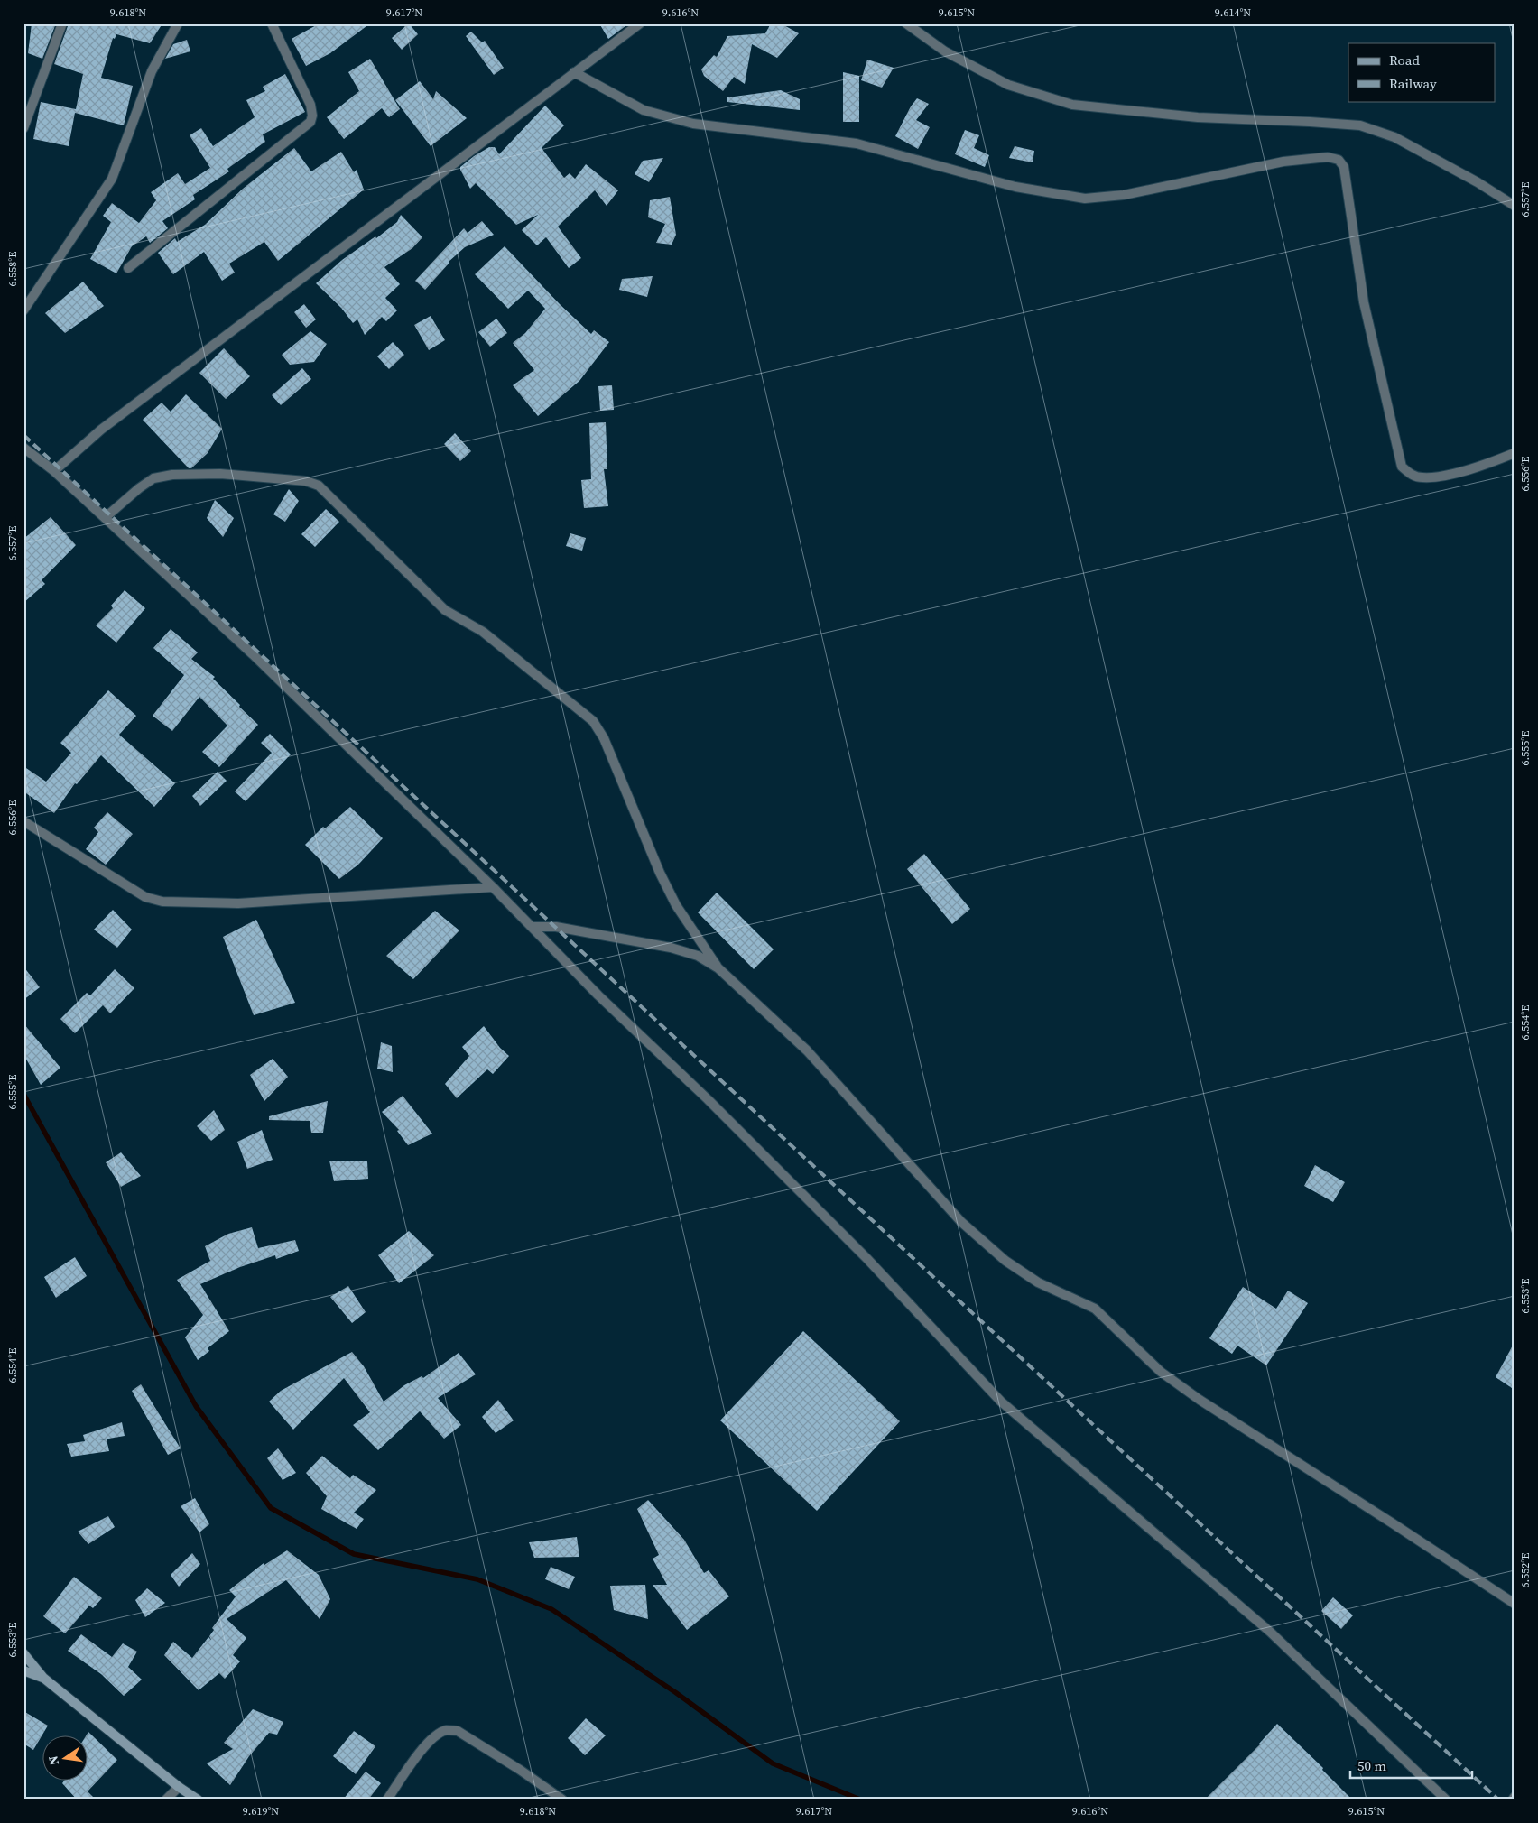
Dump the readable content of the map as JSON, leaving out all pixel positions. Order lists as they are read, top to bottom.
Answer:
{
  "legend": ["Road", "Railway"],
  "scale_bar": "50 m",
  "north": "left",
  "coordinates": [
    "9.618°N",
    "9.617°N",
    "9.616°N",
    "9.615°N",
    "9.614°N",
    "6.557°E",
    "6.558°E",
    "6.556°E",
    "6.555°E",
    "6.554°E",
    "6.553°E",
    "6.552°E",
    "9.619°N"
  ]
}
